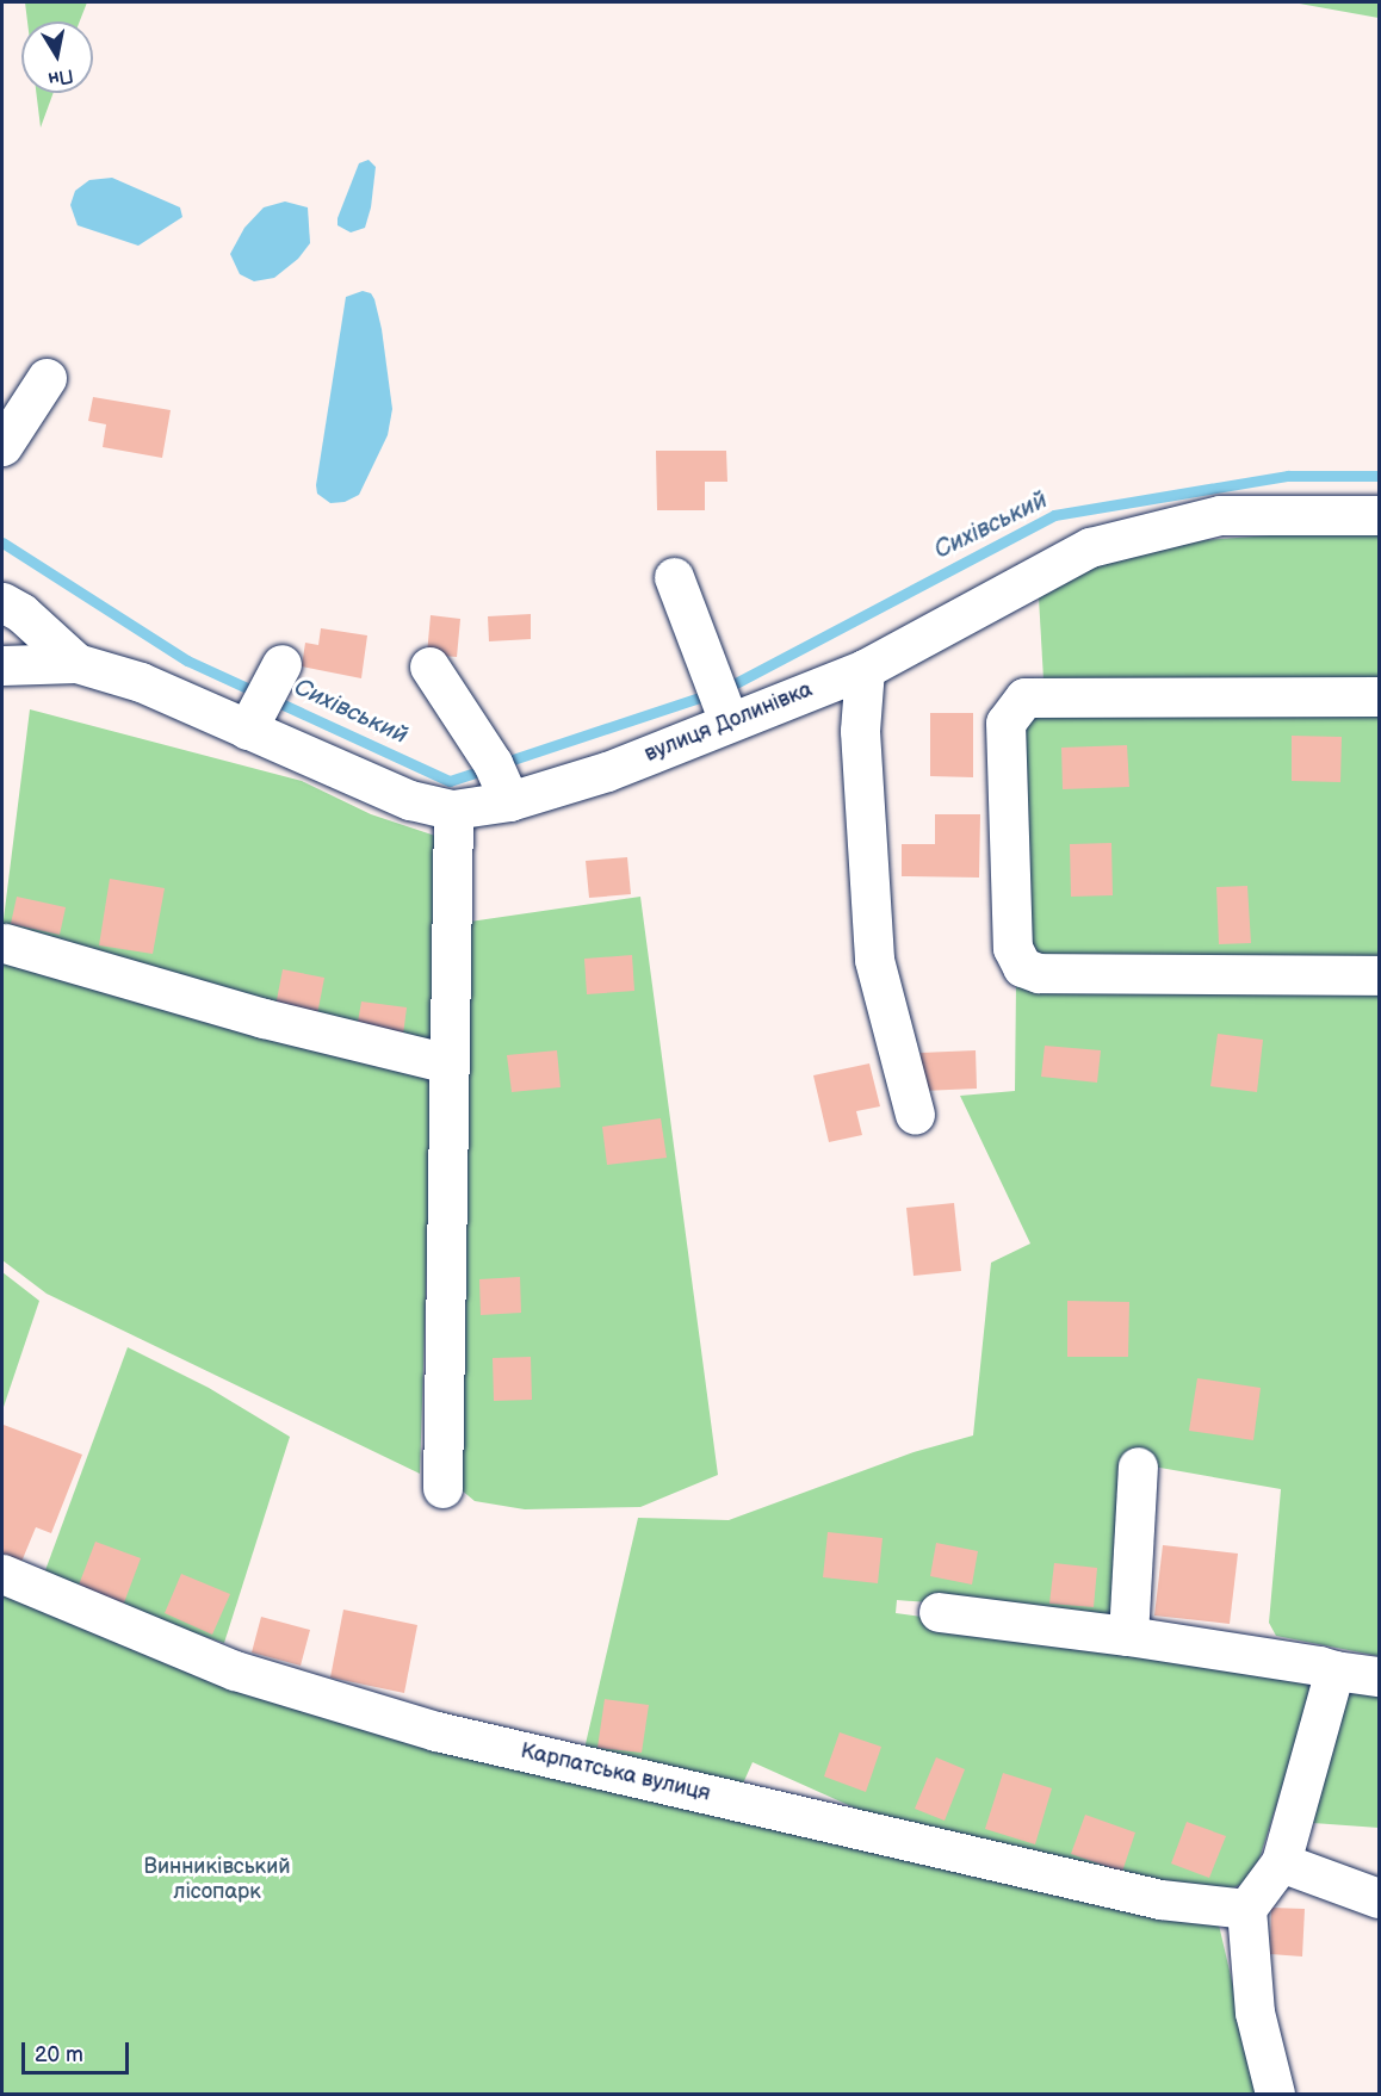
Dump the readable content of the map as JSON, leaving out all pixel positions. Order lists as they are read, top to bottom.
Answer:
{
  "streets": {
    "street": ["вулиця Долинівка", "Карпатська вулиця"]
  },
  "water": ["Сихівський"],
  "parks": ["Винниківський лісопарк"],
  "scale_bar": "20 m",
  "north": "bottom"
}
